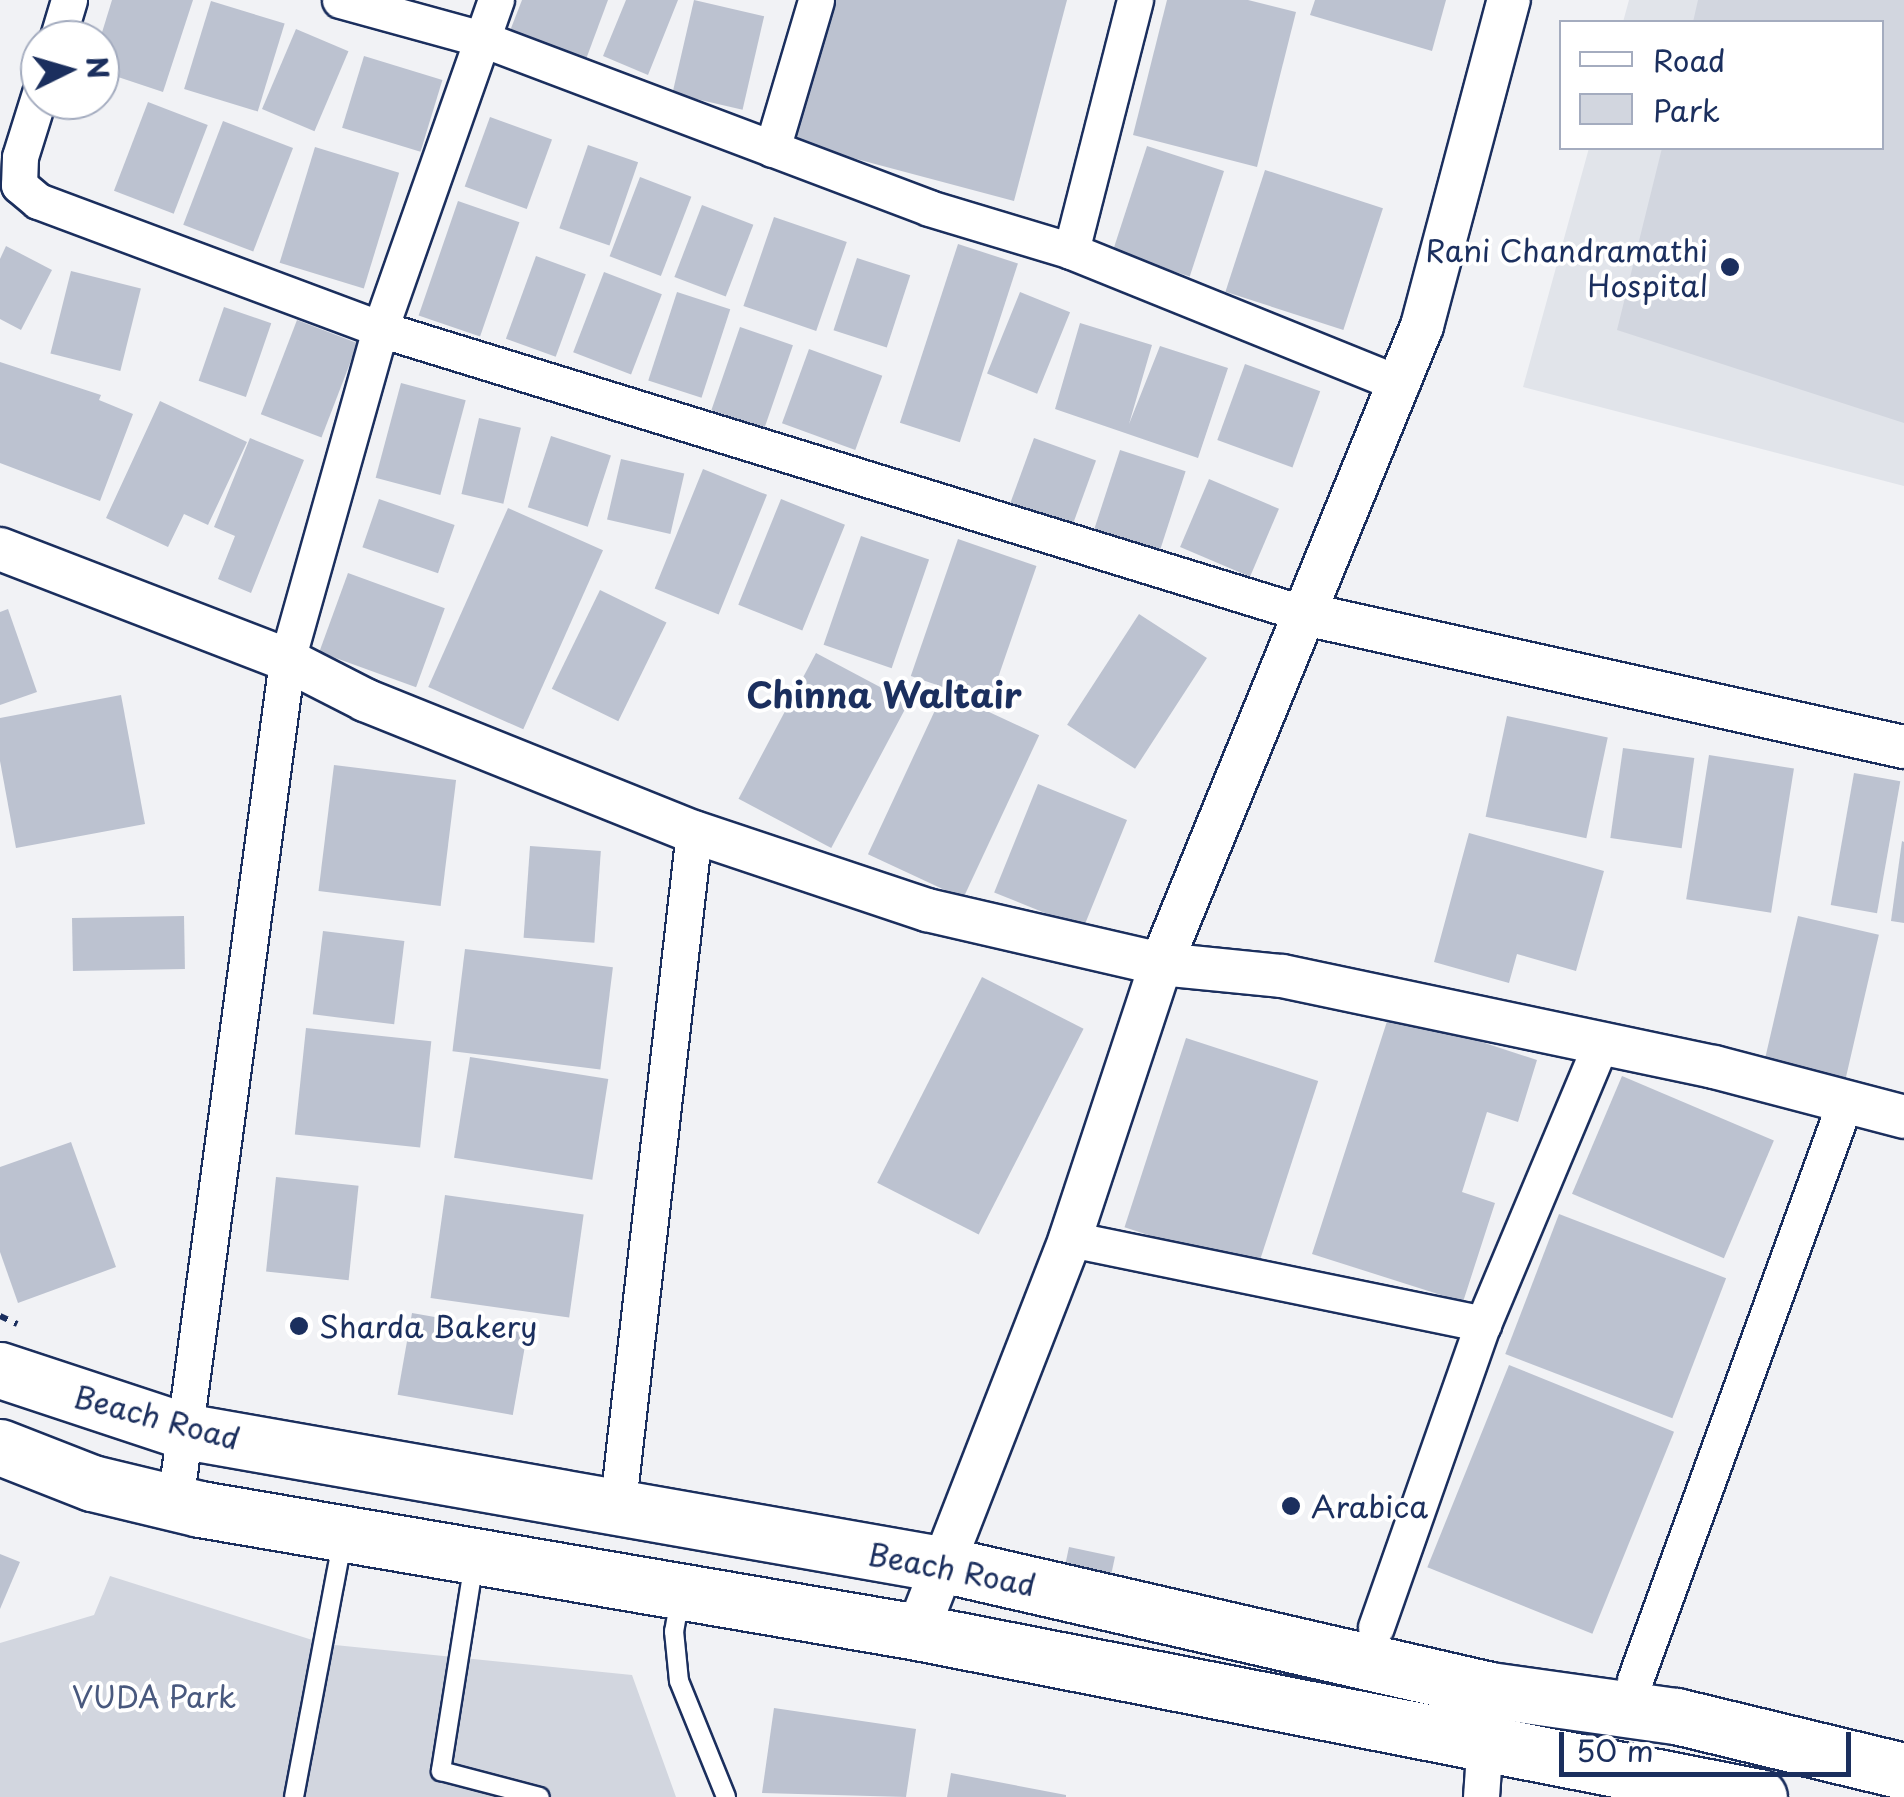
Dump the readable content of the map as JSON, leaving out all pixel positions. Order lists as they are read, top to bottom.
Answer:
{
  "streets": {
    "main road": ["Beach Road"]
  },
  "districts": ["Chinna Waltair"],
  "parks": ["VUDA Park"],
  "places": ["Rani Chandramathi Hospital", "Sharda Bakery", "Arabica"],
  "legend": ["Road", "Park"],
  "scale_bar": "50 m",
  "north": "right"
}
